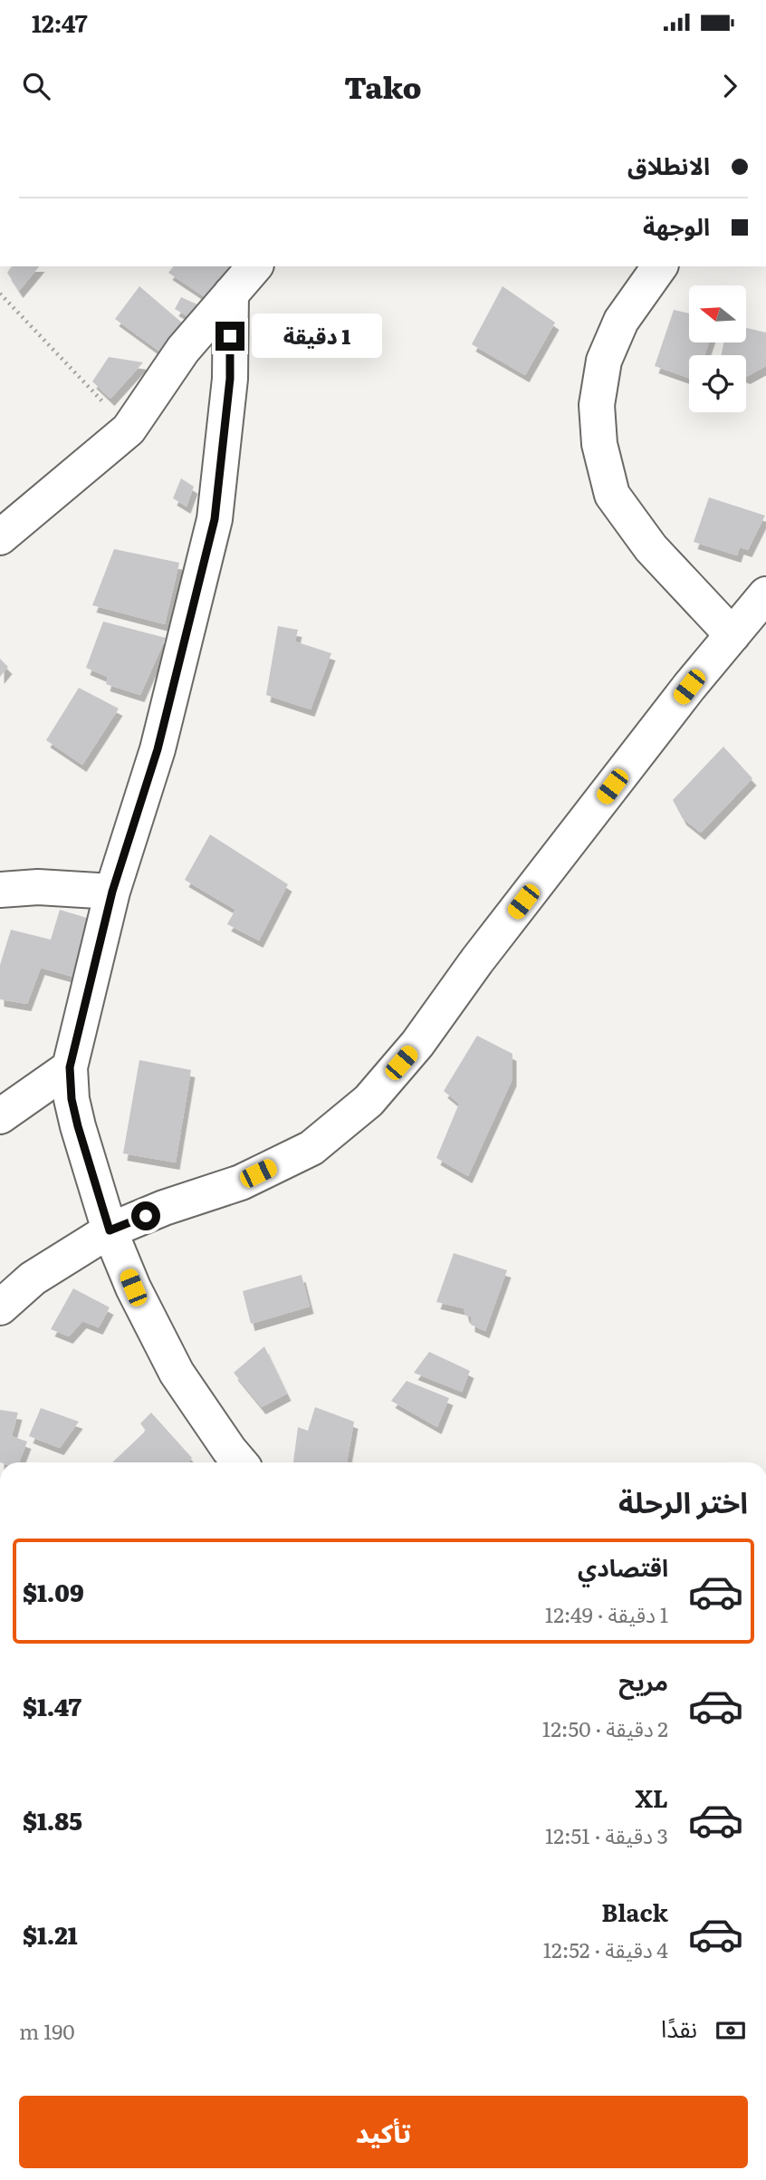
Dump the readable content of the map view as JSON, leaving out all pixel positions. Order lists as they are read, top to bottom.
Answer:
{
  "north": "left",
  "page": {
    "status": "12:47",
    "header": "Tako",
    "banner": ["الانطلاق", "الوجهة"],
    "bubble": "1 دقيقة",
    "heading": "اختر الرحلة",
    "list": [
      {
        "name": "اقتصادي",
        "note": "1 دقيقة · 12:49",
        "value": "$1.09"
      },
      {
        "name": "مريح",
        "note": "2 دقيقة · 12:50",
        "value": "$1.47"
      },
      {
        "name": "XL",
        "note": "3 دقيقة · 12:51",
        "value": "$1.85"
      },
      {
        "name": "Black",
        "note": "4 دقيقة · 12:52",
        "value": "$1.21"
      }
    ],
    "pay": ["نقدًا", "190 m"],
    "buttons": "تأكيد"
  }
}
